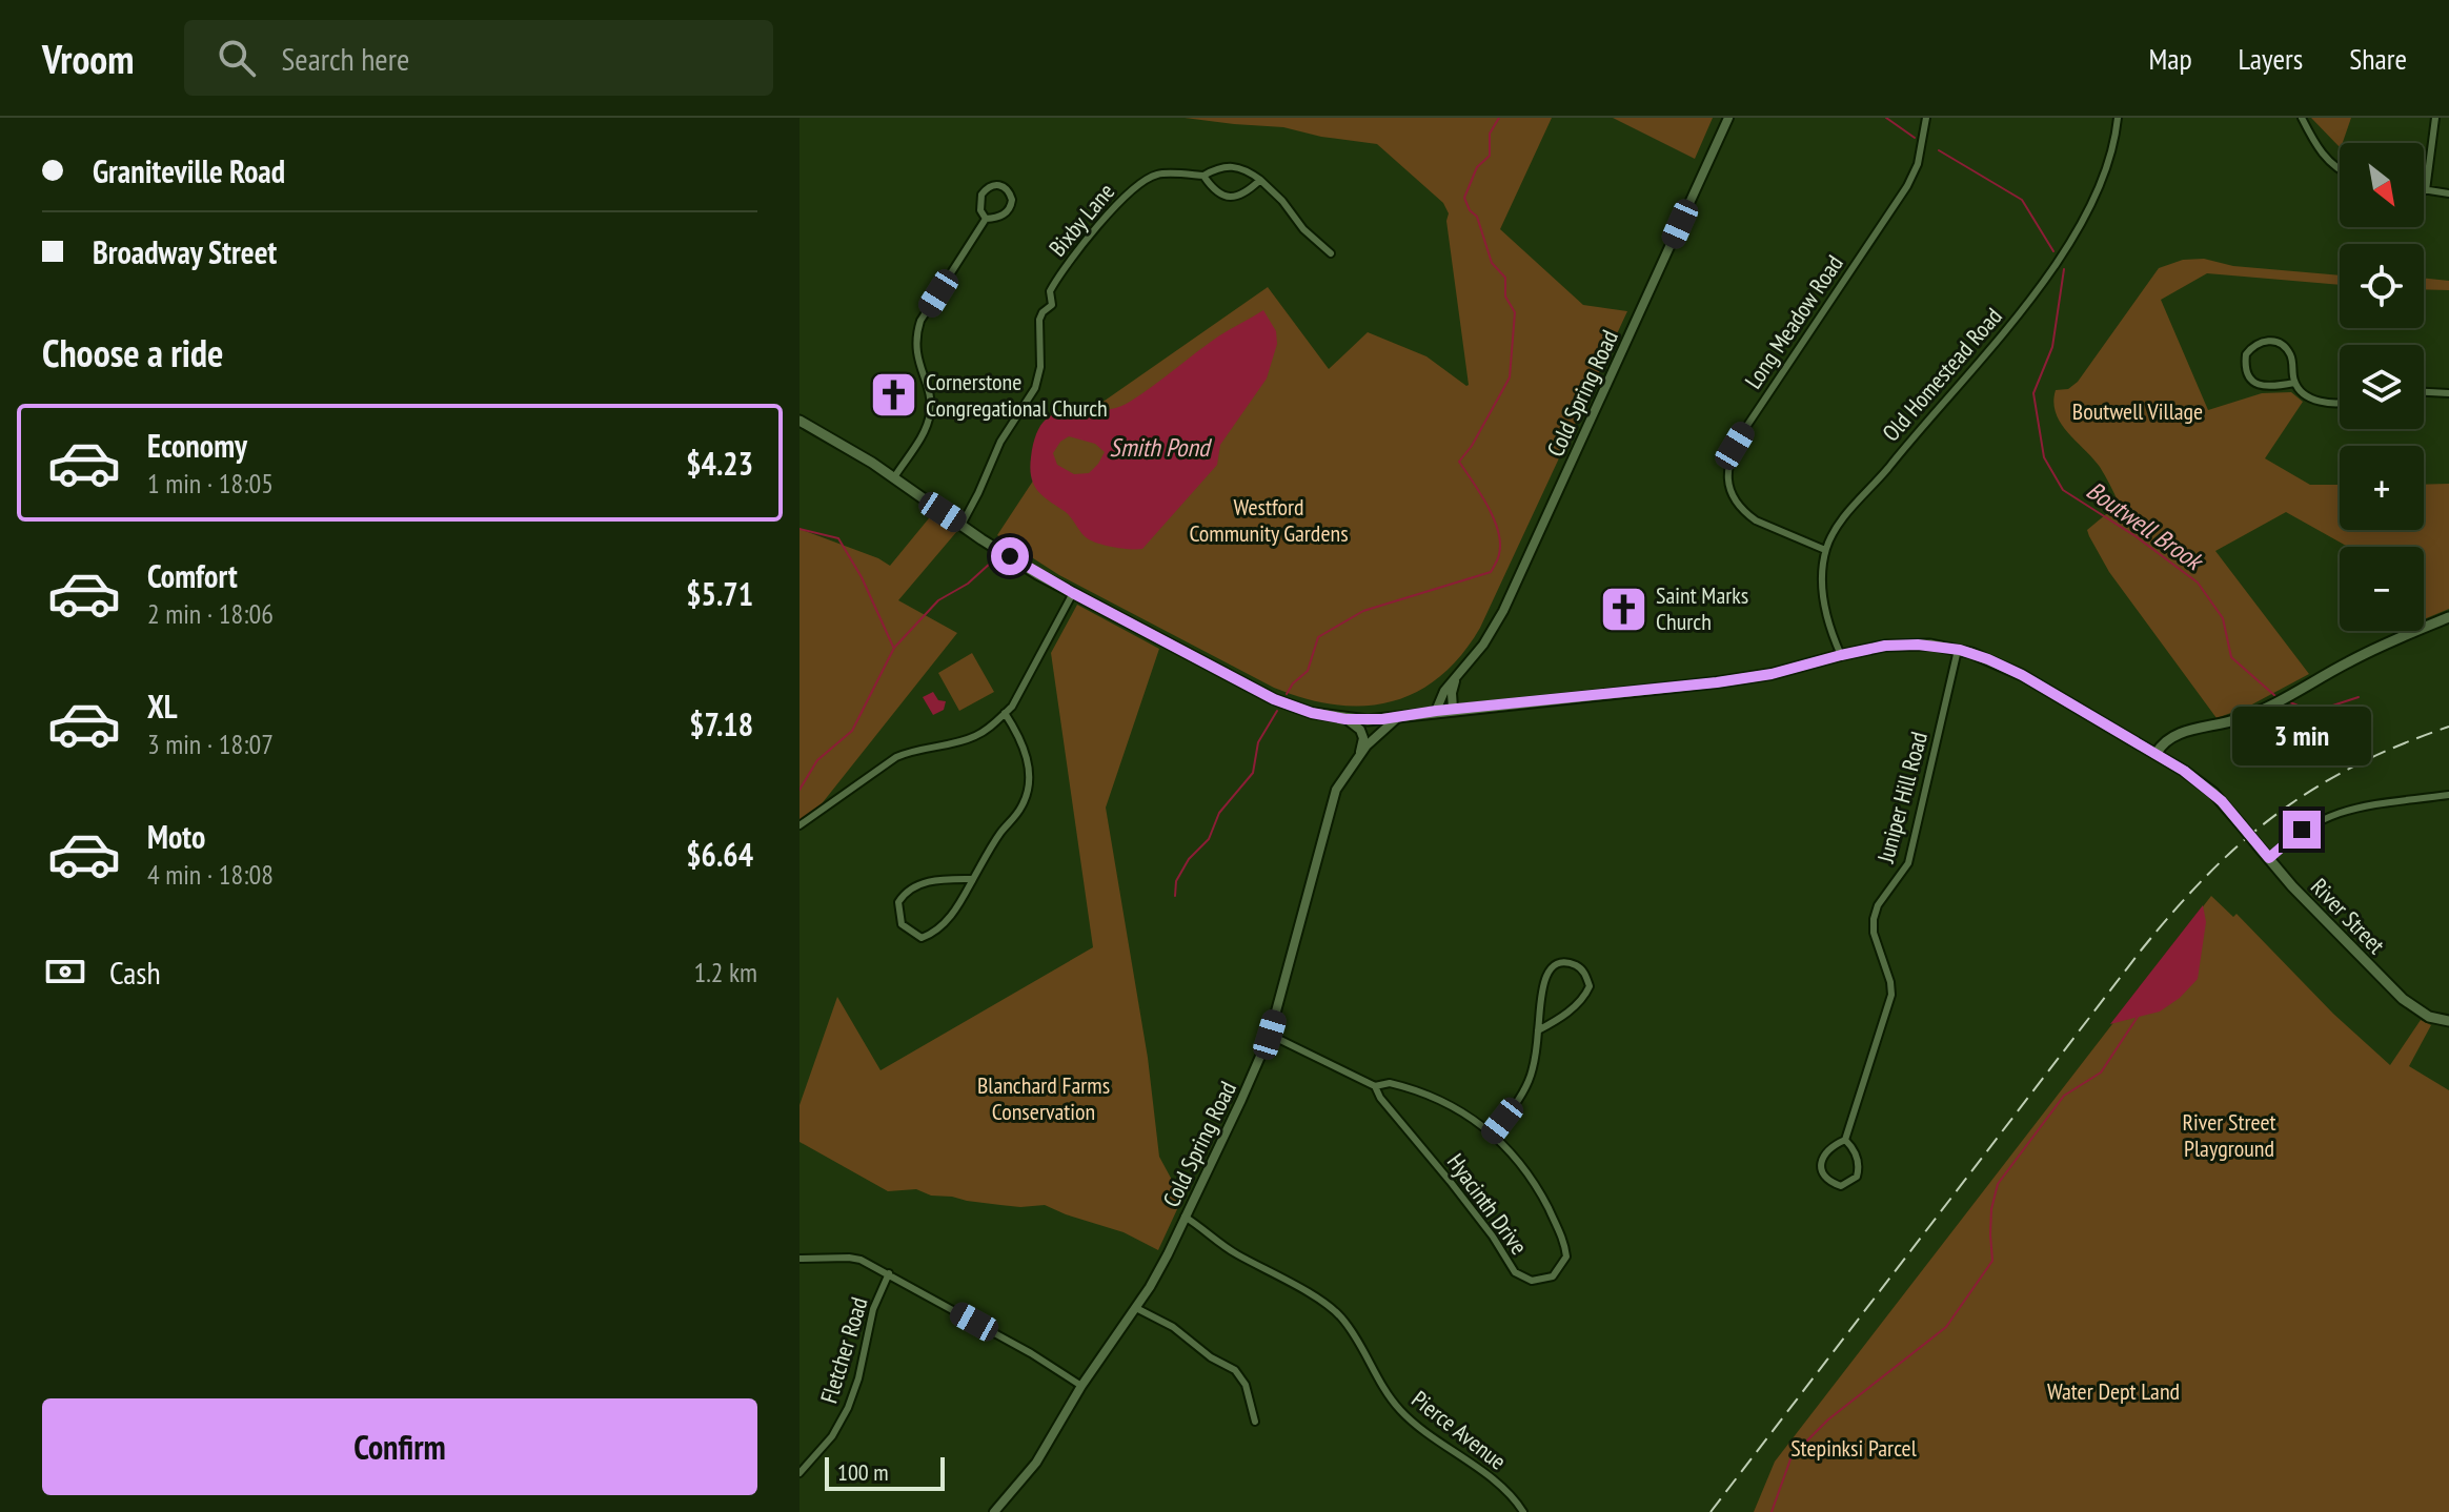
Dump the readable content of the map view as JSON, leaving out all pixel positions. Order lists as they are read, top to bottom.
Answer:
{
  "streets": {
    "main road": ["River Street"],
    "street": [
      "Bixby Lane",
      "Long Meadow Road",
      "Old Homestead Road",
      "Cold Spring Road",
      "Juniper Hill Road",
      "Hyacinth Drive",
      "Fletcher Road",
      "Pierce Avenue"
    ]
  },
  "crossings": [
    ["Bixby Lane", "River Street"],
    ["Long Meadow Road", "Old Homestead Road"],
    ["Old Homestead Road", "River Street"],
    ["Cold Spring Road", "River Street"],
    ["Cold Spring Road", "Hyacinth Drive"],
    ["Cold Spring Road", "Pierce Avenue"],
    ["Juniper Hill Road", "River Street"]
  ],
  "water": ["Smith Pond", "Boutwell Brook"],
  "parks": [
    "Boutwell Village",
    "Westford Community Gardens",
    "Blanchard Farms Conservation",
    "River Street Playground",
    "Water Dept Land",
    "Stepinksi Parcel"
  ],
  "places": {
    "church": ["Cornerstone Congregational Church", "Saint Marks Church"]
  },
  "scale_bar": "100 m",
  "north": "bottom right",
  "page": {
    "header": "Vroom",
    "search": "Search here",
    "nav": ["Map", "Layers", "Share"],
    "banner": ["Graniteville Road", "Broadway Street"],
    "map_buttons": ["+", "−"],
    "heading": "Choose a ride",
    "list": [
      {
        "name": "Economy",
        "note": "1 min · 18:05",
        "value": "$4.23"
      },
      {
        "name": "Comfort",
        "note": "2 min · 18:06",
        "value": "$5.71"
      },
      {
        "name": "XL",
        "note": "3 min · 18:07",
        "value": "$7.18"
      },
      {
        "name": "Moto",
        "note": "4 min · 18:08",
        "value": "$6.64"
      }
    ],
    "bubble": "3 min",
    "pay": ["Cash", "1.2 km"],
    "buttons": "Confirm",
    "scale": "100 m"
  }
}
